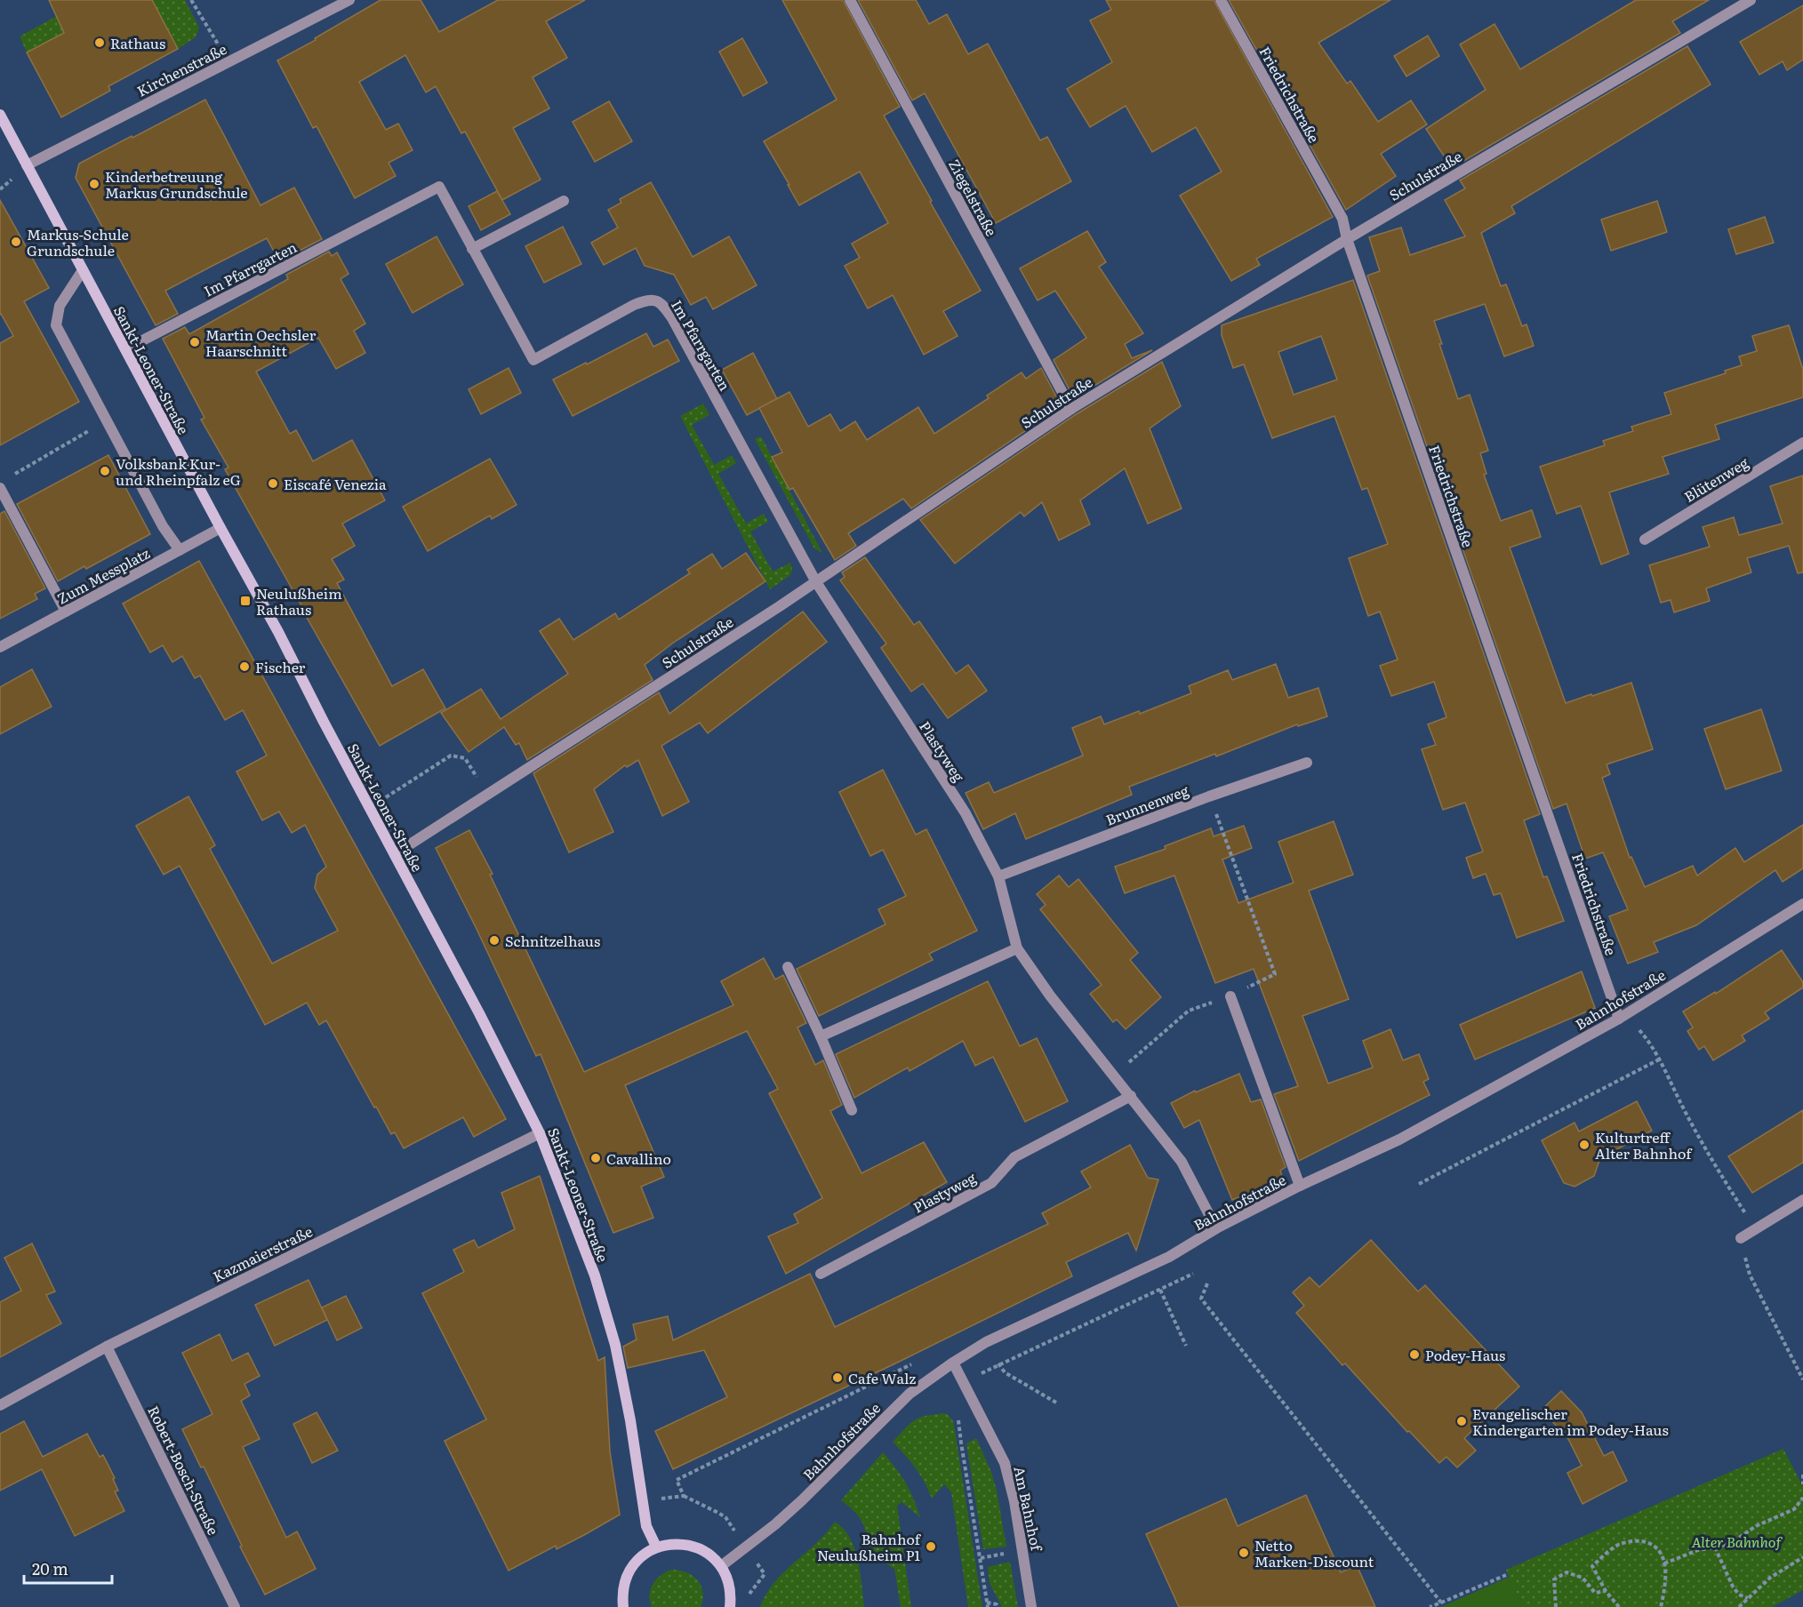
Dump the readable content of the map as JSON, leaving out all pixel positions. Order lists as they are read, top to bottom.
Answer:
{
  "streets": {
    "street": [
      "Kirchenstraße",
      "Friedrichstraße",
      "Schulstraße",
      "Ziegelstraße",
      "Im Pfarrgarten",
      "Sankt-Leoner-Straße",
      "Blütenweg",
      "Zum Messplatz",
      "Plastyweg",
      "Brunnenweg",
      "Bahnhofstraße",
      "Kazmaierstraße",
      "Robert-Bosch-Straße",
      "Am Bahnhof"
    ]
  },
  "crossings": [
    ["Kirchenstraße", "Sankt-Leoner-Straße"],
    ["Friedrichstraße", "Schulstraße"],
    ["Friedrichstraße", "Bahnhofstraße"],
    ["Schulstraße", "Ziegelstraße"],
    ["Schulstraße", "Im Pfarrgarten"],
    ["Schulstraße", "Sankt-Leoner-Straße"],
    ["Schulstraße", "Plastyweg"],
    ["Im Pfarrgarten", "Sankt-Leoner-Straße"],
    ["Im Pfarrgarten", "Plastyweg"],
    ["Sankt-Leoner-Straße", "Zum Messplatz"],
    ["Sankt-Leoner-Straße", "Kazmaierstraße"],
    ["Plastyweg", "Brunnenweg"],
    ["Plastyweg", "Bahnhofstraße"],
    ["Bahnhofstraße", "Am Bahnhof"],
    ["Kazmaierstraße", "Robert-Bosch-Straße"]
  ],
  "parks": ["Alter Bahnhof"],
  "places": {
    "other": [
      "Rathaus",
      "Kinderbetreuung Markus Grundschule",
      "Markus-Schule Grundschule",
      "Martin Oechsler Haarschnitt",
      "Volksbank Kur- und Rheinpfalz eG",
      "Eiscafé Venezia",
      "Fischer",
      "Schnitzelhaus",
      "Kulturtreff Alter Bahnhof",
      "Cavallino",
      "Podey-Haus",
      "Cafe Walz",
      "Evangelischer Kindergarten im Podey-Haus",
      "Bahnhof Neulußheim P1",
      "Netto Marken-Discount"
    ],
    "transit": ["Neulußheim Rathaus"]
  },
  "scale_bar": "20 m"
}
